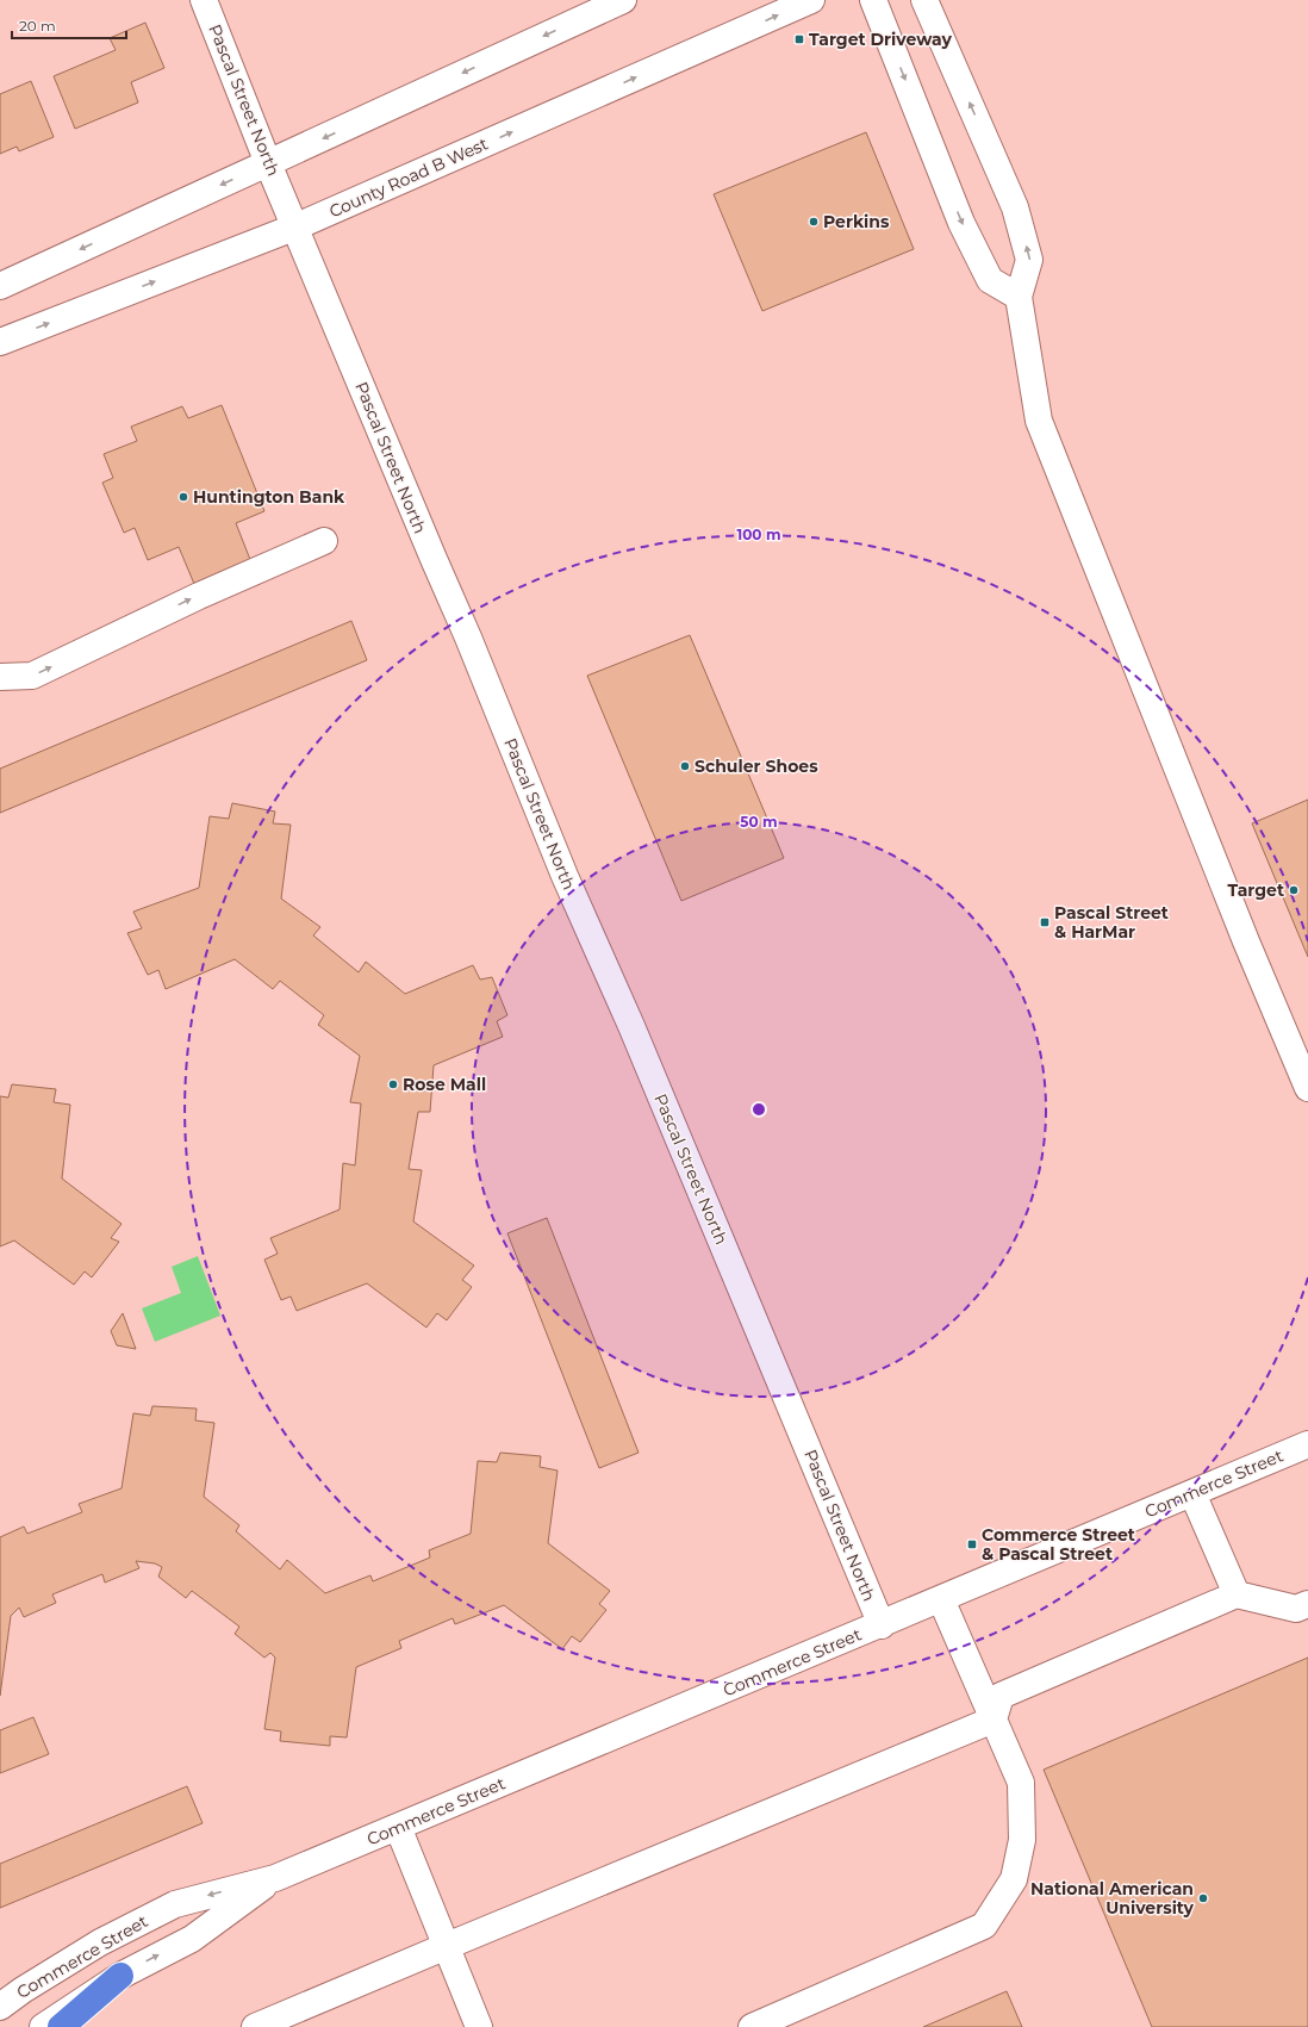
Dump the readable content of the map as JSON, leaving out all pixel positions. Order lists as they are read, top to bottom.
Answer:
{
  "streets": {
    "street": ["Pascal Street North", "County Road B West", "Commerce Street"]
  },
  "crossings": [
    ["Pascal Street North", "County Road B West"],
    ["Pascal Street North", "Commerce Street"]
  ],
  "places": {
    "transit": ["Target Driveway", "Pascal Street & HarMar", "Commerce Street & Pascal Street"],
    "other": [
      "Perkins",
      "Huntington Bank",
      "Schuler Shoes",
      "Target",
      "Rose Mall",
      "National American University"
    ]
  },
  "scale_bar": "20 m",
  "rings": ["100 m", "50 m"]
}
